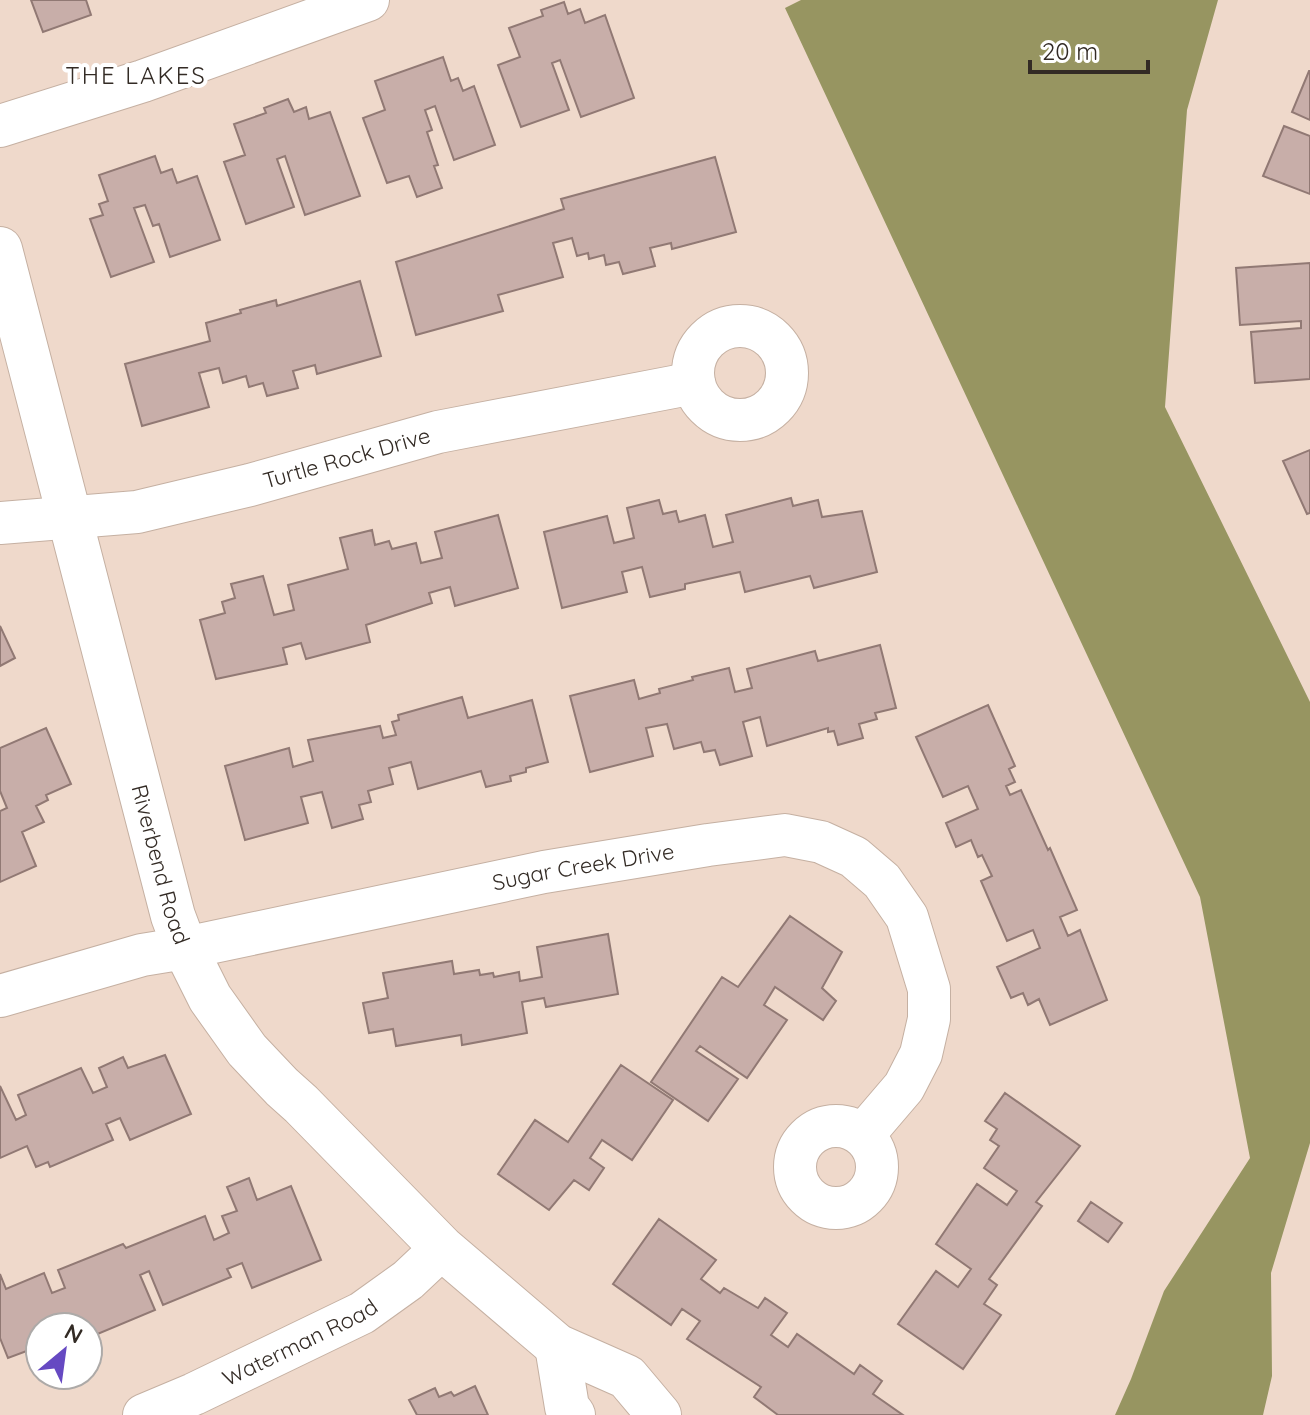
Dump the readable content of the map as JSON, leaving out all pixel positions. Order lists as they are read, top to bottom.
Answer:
{
  "streets": {
    "street": [
      "Turtle Rock Drive",
      "Riverbend Road",
      "Sugar Creek Drive",
      "Waterman Road"
    ]
  },
  "crossings": [
    ["Turtle Rock Drive", "Riverbend Road"],
    ["Riverbend Road", "Sugar Creek Drive"],
    ["Riverbend Road", "Waterman Road"]
  ],
  "districts": ["THE LAKES"],
  "scale_bar": "20 m",
  "north": "top right"
}
